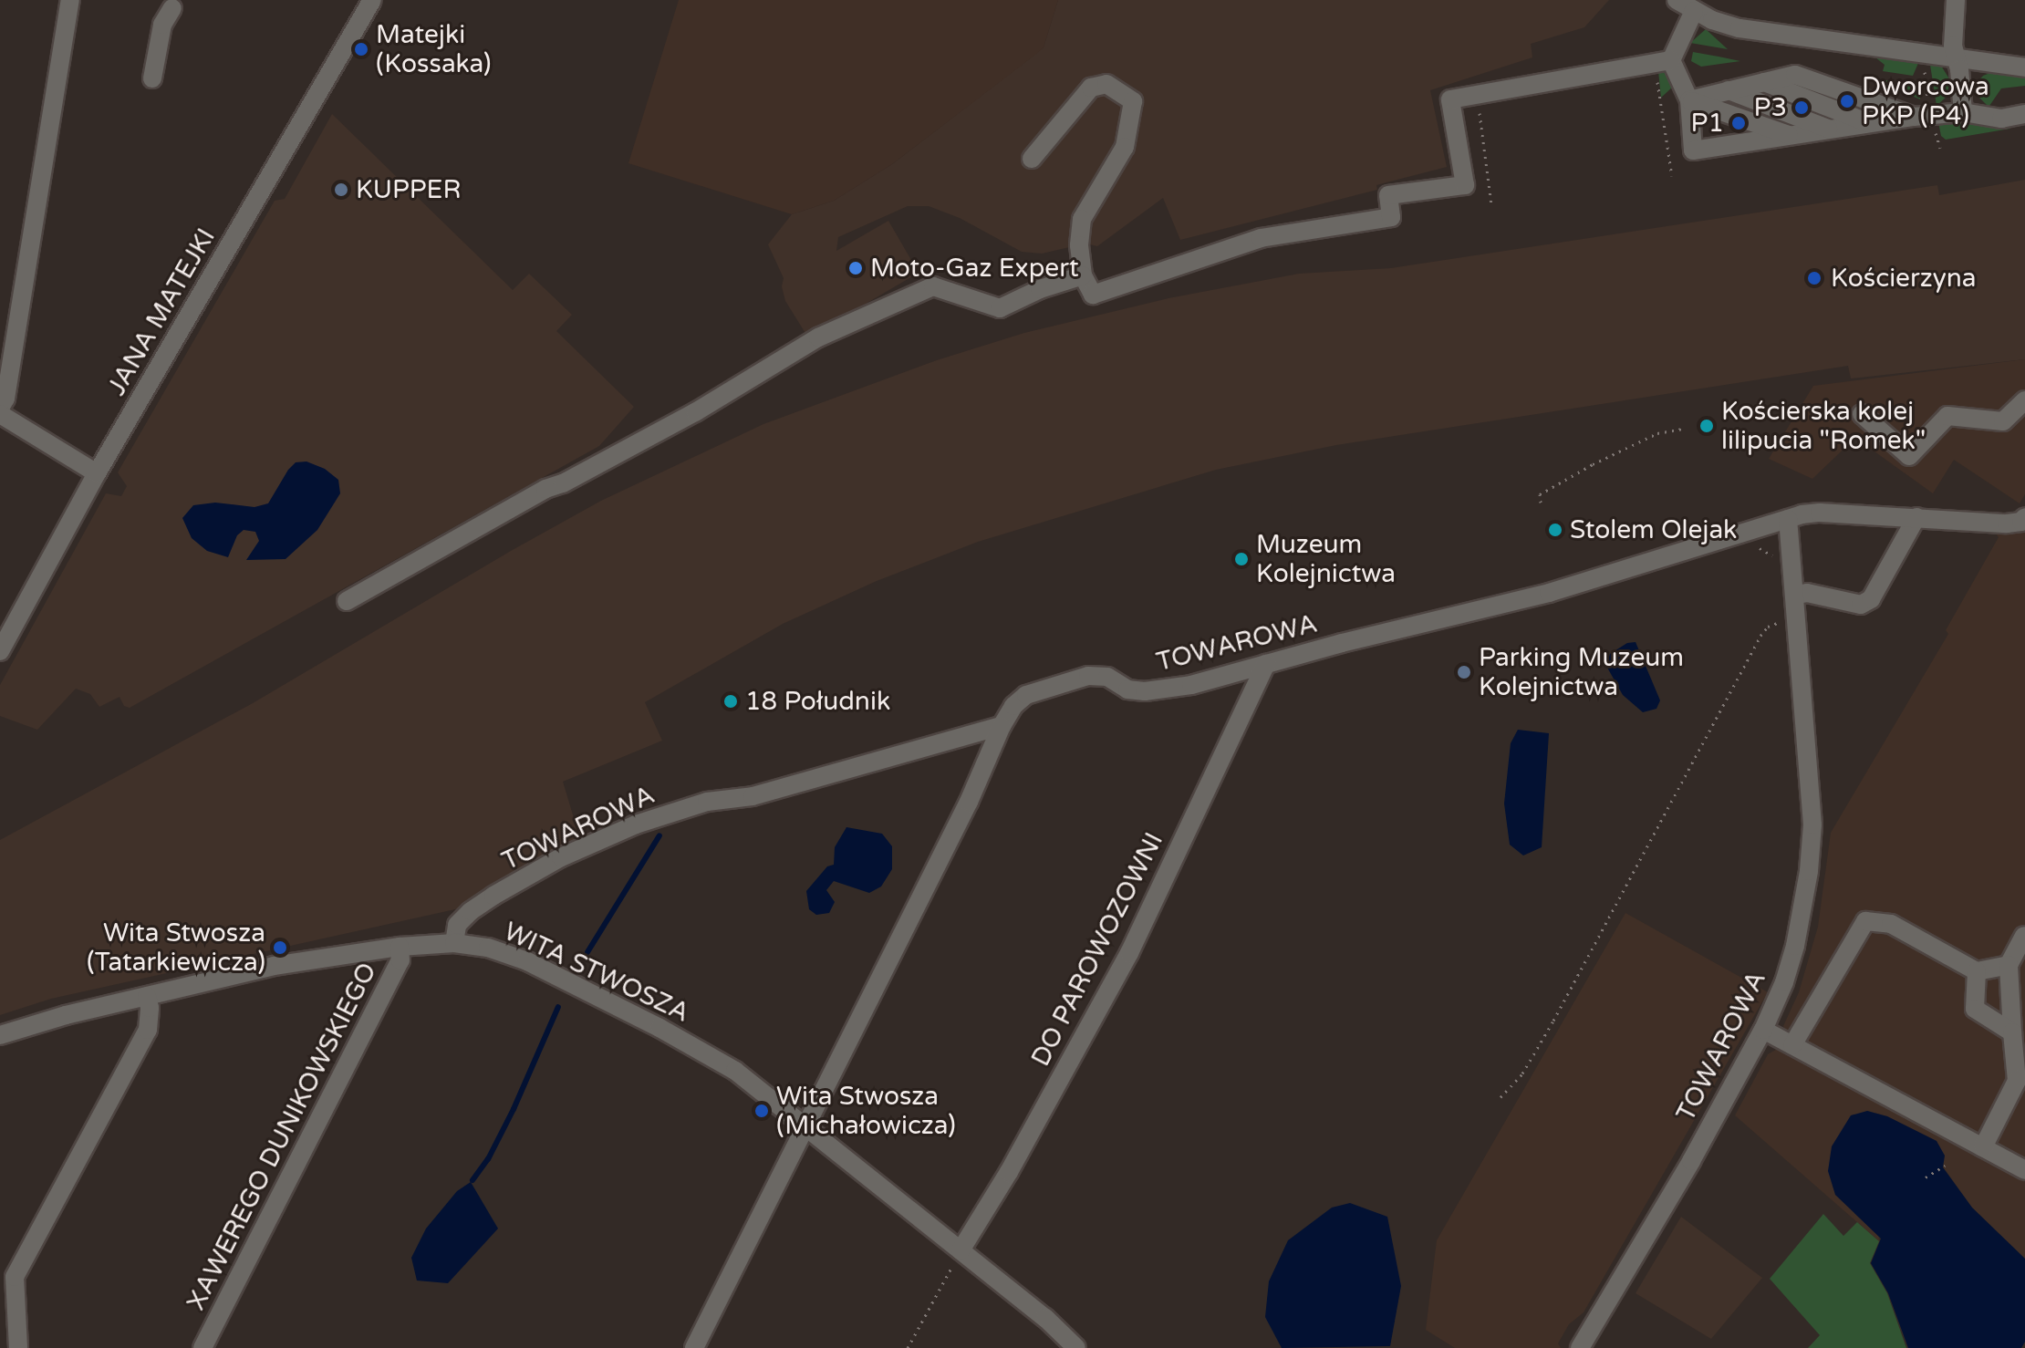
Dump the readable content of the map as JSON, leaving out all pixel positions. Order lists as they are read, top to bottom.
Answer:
{
  "streets": {
    "street": [
      "JANA MATEJKI",
      "TOWAROWA",
      "DO PAROWOZOWNI",
      "WITA STWOSZA",
      "XAWEREGO DUNIKOWSKIEGO"
    ]
  },
  "crossings": [
    ["TOWAROWA", "DO PAROWOZOWNI"],
    ["TOWAROWA", "WITA STWOSZA"],
    ["DO PAROWOZOWNI", "WITA STWOSZA"],
    ["WITA STWOSZA", "XAWEREGO DUNIKOWSKIEGO"]
  ],
  "places": [
    "Matejki (Kossaka)",
    "Dworcowa PKP (P4)",
    "P3",
    "P1",
    "KUPPER",
    "Moto-Gaz Expert",
    "Kościerzyna",
    "Kościerska kolej lilipucia \"Romek\"",
    "Stolem Olejak",
    "Muzeum Kolejnictwa",
    "Parking Muzeum Kolejnictwa",
    "18 Południk",
    "Wita Stwosza (Tatarkiewicza)",
    "Wita Stwosza (Michałowicza)"
  ]
}
